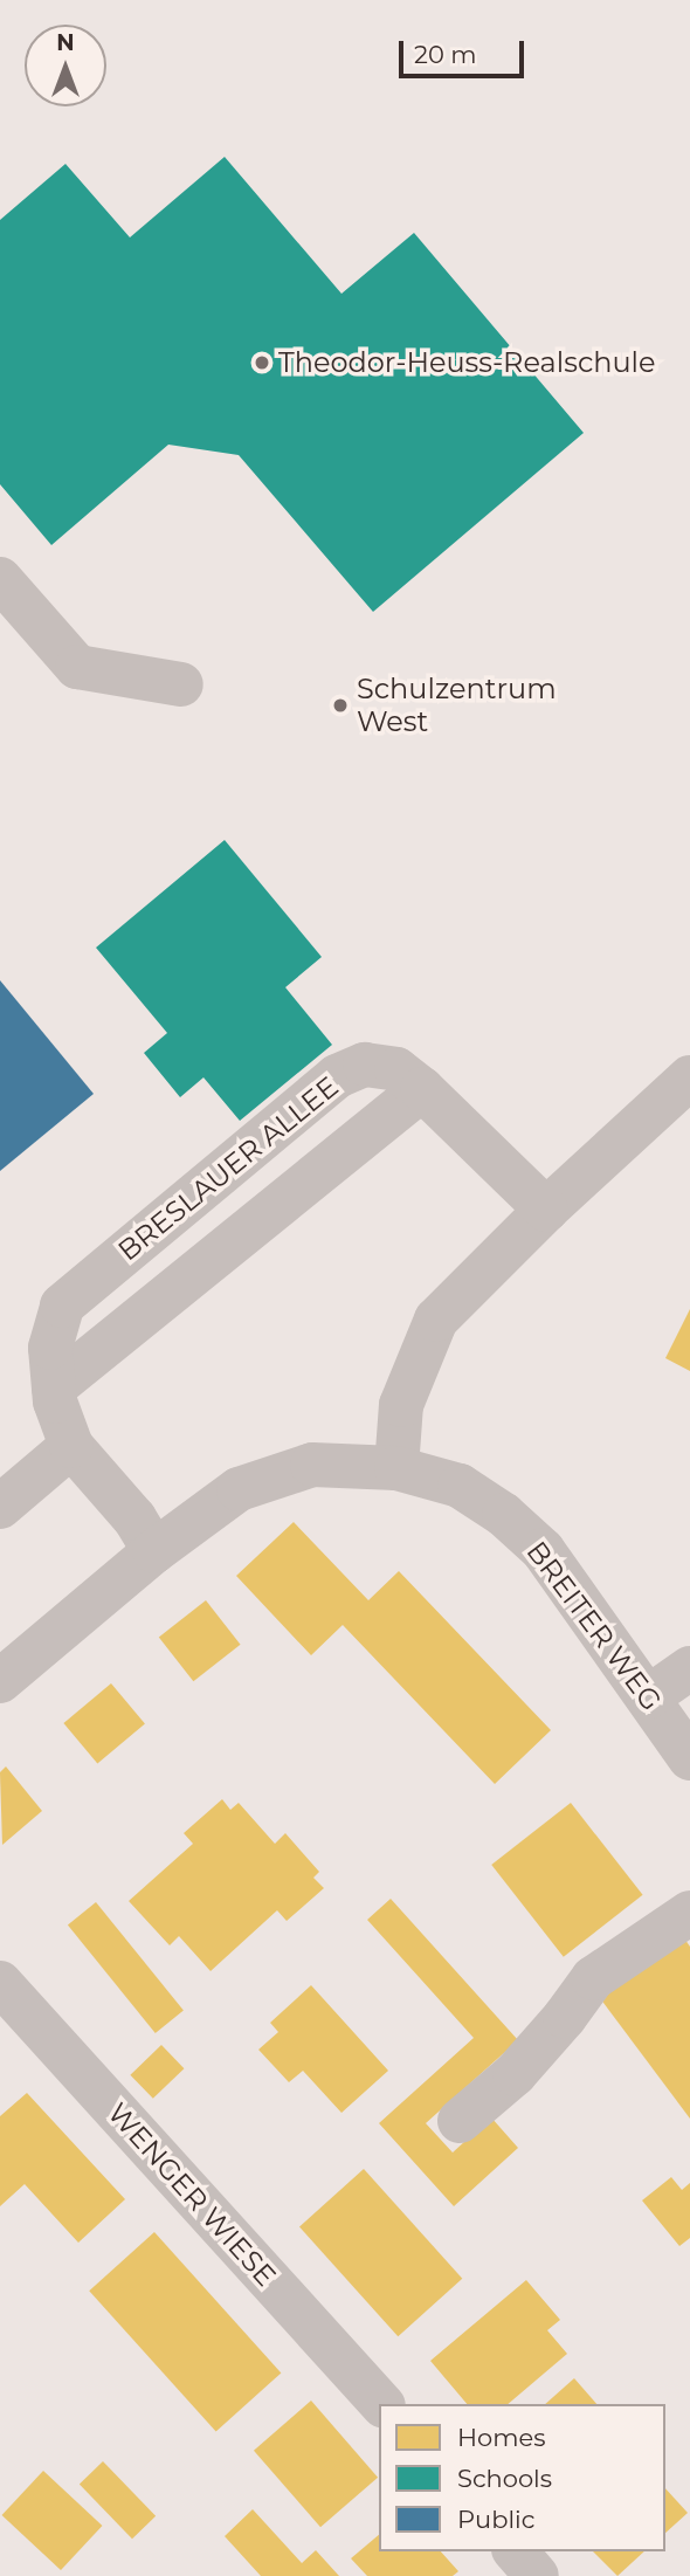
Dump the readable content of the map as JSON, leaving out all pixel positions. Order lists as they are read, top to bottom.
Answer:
{
  "streets": {
    "street": ["BRESLAUER ALLEE", "BREITER WEG", "WENGER WIESE"]
  },
  "places": ["Theodor-Heuss-Realschule", "Schulzentrum West"],
  "legend": ["Homes", "Schools", "Public"],
  "scale_bar": "20 m",
  "north": "top"
}
